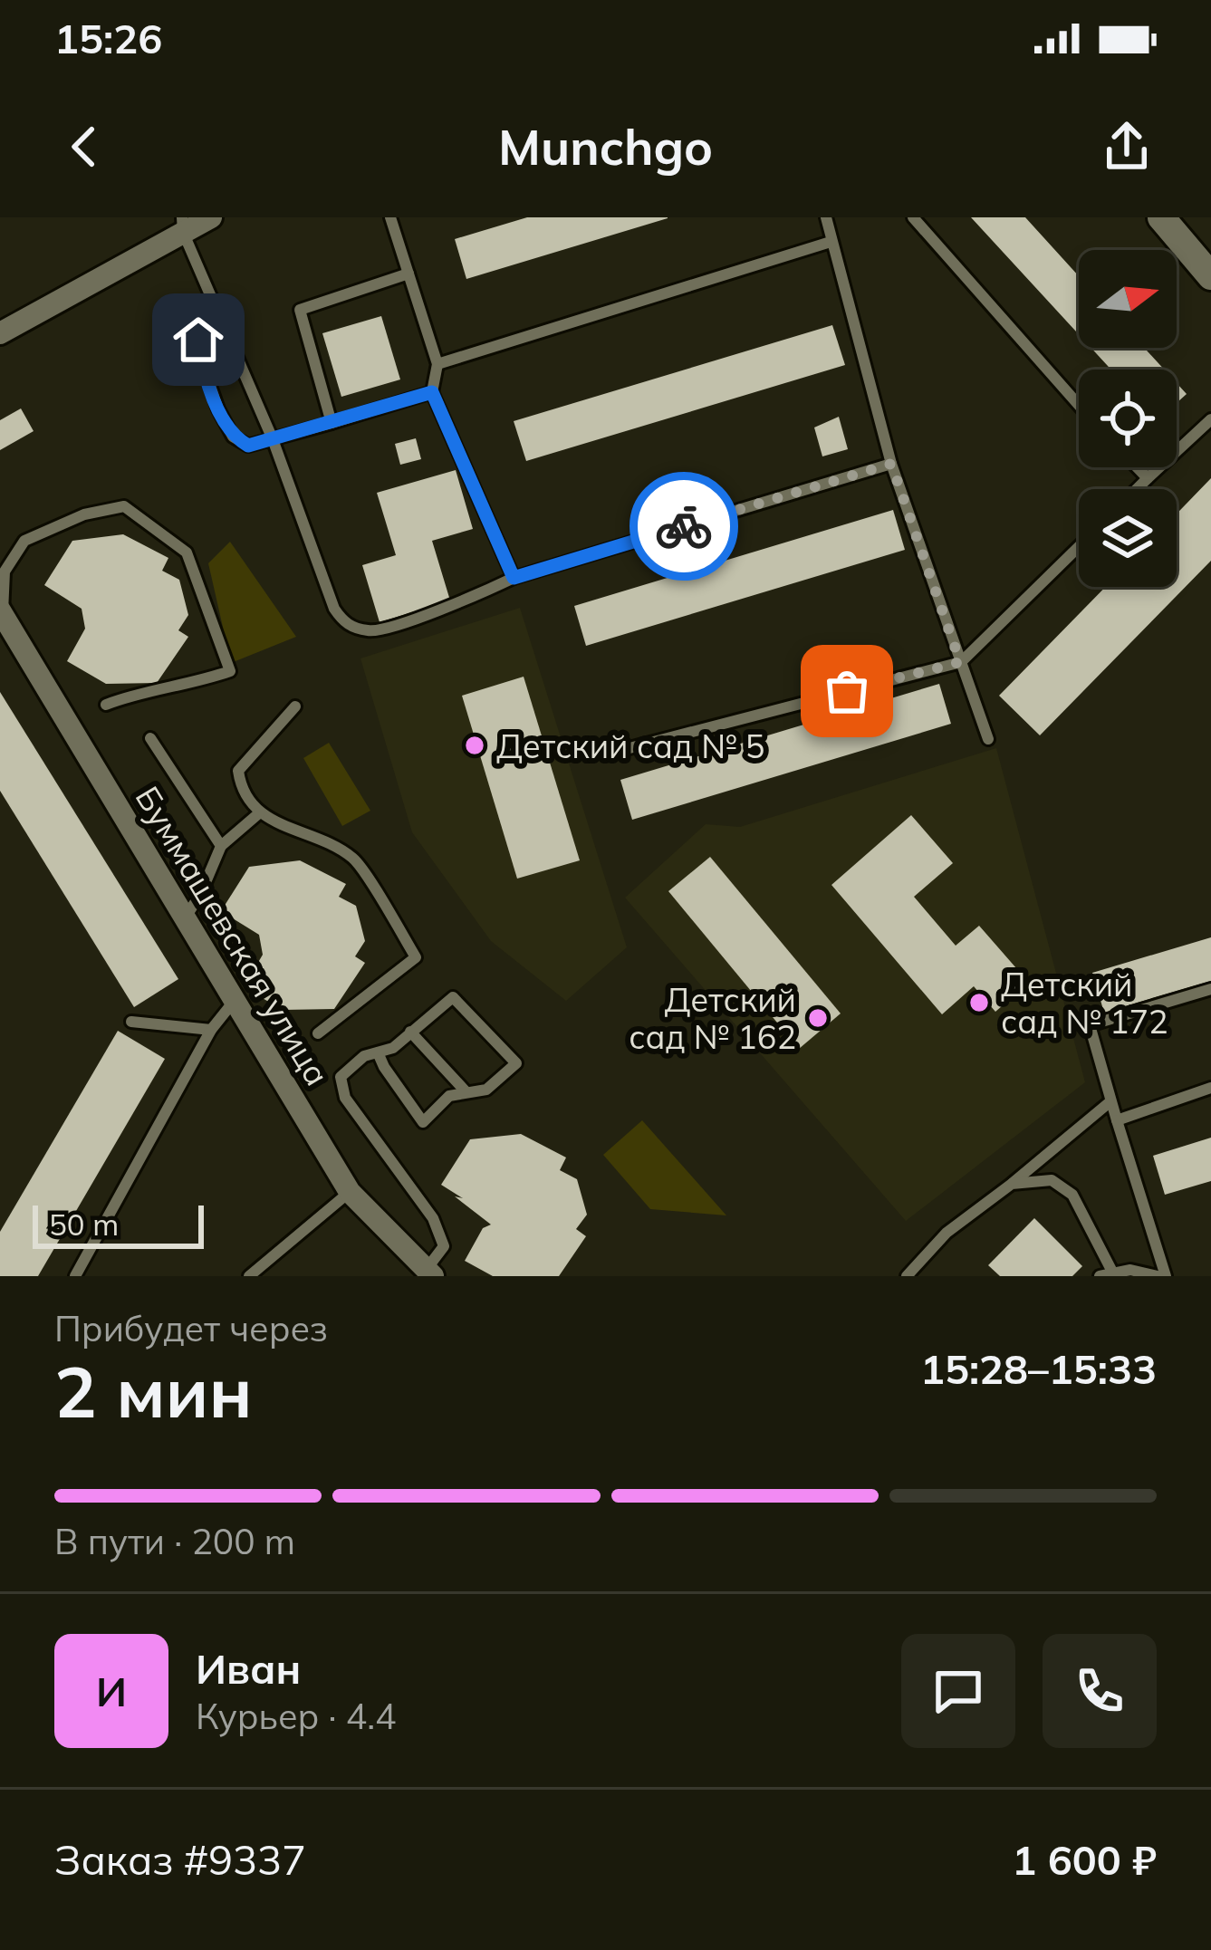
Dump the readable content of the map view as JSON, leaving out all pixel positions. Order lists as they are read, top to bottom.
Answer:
{
  "streets": {
    "street": ["Буммашевская улица"]
  },
  "places": ["Детский сад № 5", "Детский сад № 172", "Детский сад № 162"],
  "scale_bar": "50 m",
  "north": "right",
  "page": {
    "status": "15:26",
    "header": "Munchgo",
    "scale": "50 m",
    "heading": ["2 мин", "Прибудет через", "15:28–15:33"],
    "panel": [
      "Иван",
      "Курьер · 4.4",
      "Заказ #9337",
      "1 600 ₽"
    ],
    "bar": "В пути · 200 m",
    "round": "И"
  }
}
